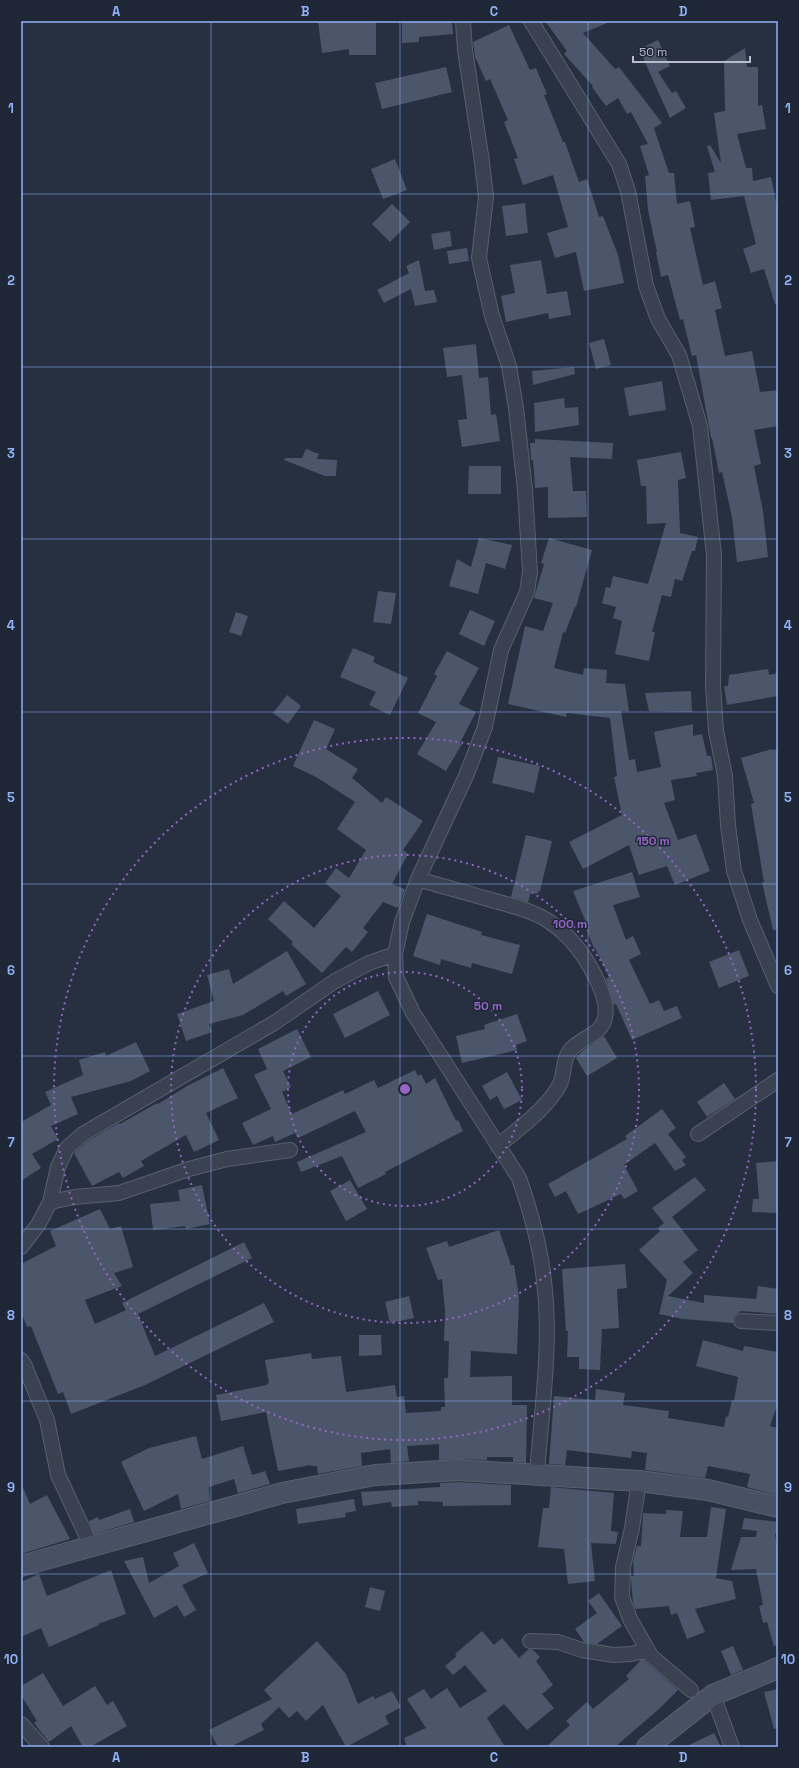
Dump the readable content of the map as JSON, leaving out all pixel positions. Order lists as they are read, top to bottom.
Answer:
{
  "scale_bar": "50 m",
  "grid": {
    "columns": [
      "A",
      "B",
      "C",
      "D"
    ],
    "rows": [
      "1",
      "2",
      "3",
      "4",
      "5",
      "6",
      "7",
      "8",
      "9",
      "10"
    ]
  },
  "rings": ["150 m", "100 m", "50 m"]
}
